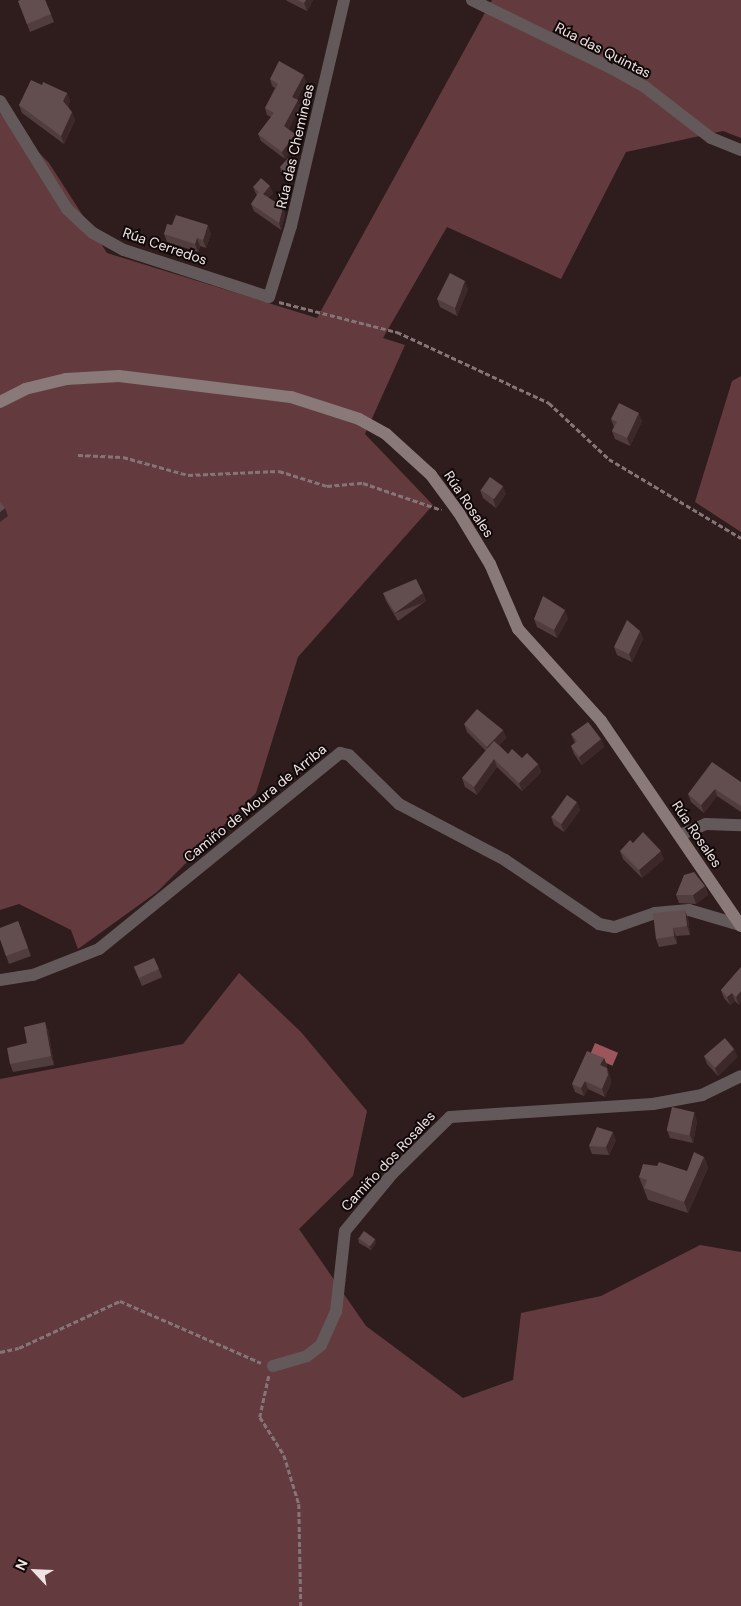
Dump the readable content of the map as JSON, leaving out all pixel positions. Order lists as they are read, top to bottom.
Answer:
{
  "streets": {
    "street": [
      "Rúa das Quintas",
      "Rúa das Chemineas",
      "Rúa Cerredos",
      "Rúa Rosales",
      "Camiño de Moura de Arriba",
      "Camiño dos Rosales"
    ]
  },
  "crossings": [
    ["Rúa das Chemineas", "Rúa Cerredos"],
    ["Rúa Rosales", "Camiño de Moura de Arriba"]
  ],
  "north": "top left"
}
